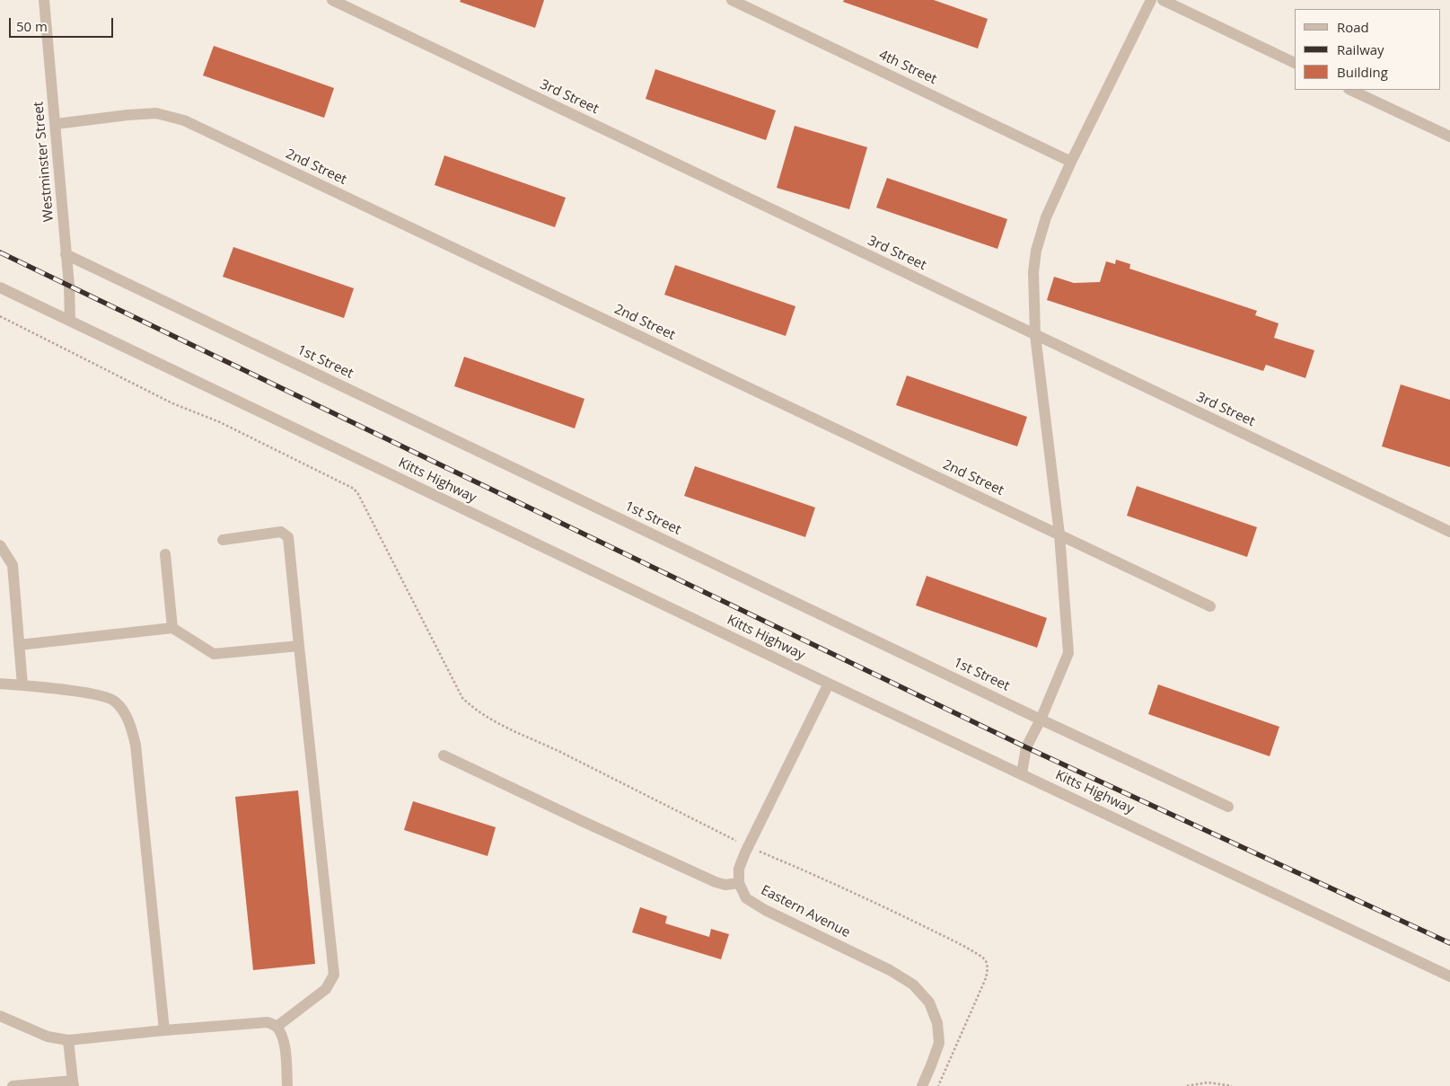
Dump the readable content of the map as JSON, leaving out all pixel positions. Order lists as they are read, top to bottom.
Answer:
{
  "streets": {
    "street": [
      "4th Street",
      "3rd Street",
      "Westminster Street",
      "2nd Street",
      "1st Street",
      "Kitts Highway",
      "Eastern Avenue"
    ]
  },
  "crossings": [
    ["Westminster Street", "2nd Street"],
    ["Westminster Street", "1st Street"],
    ["Westminster Street", "Kitts Highway"]
  ],
  "legend": ["Road", "Railway", "Building"],
  "scale_bar": "50 m"
}
